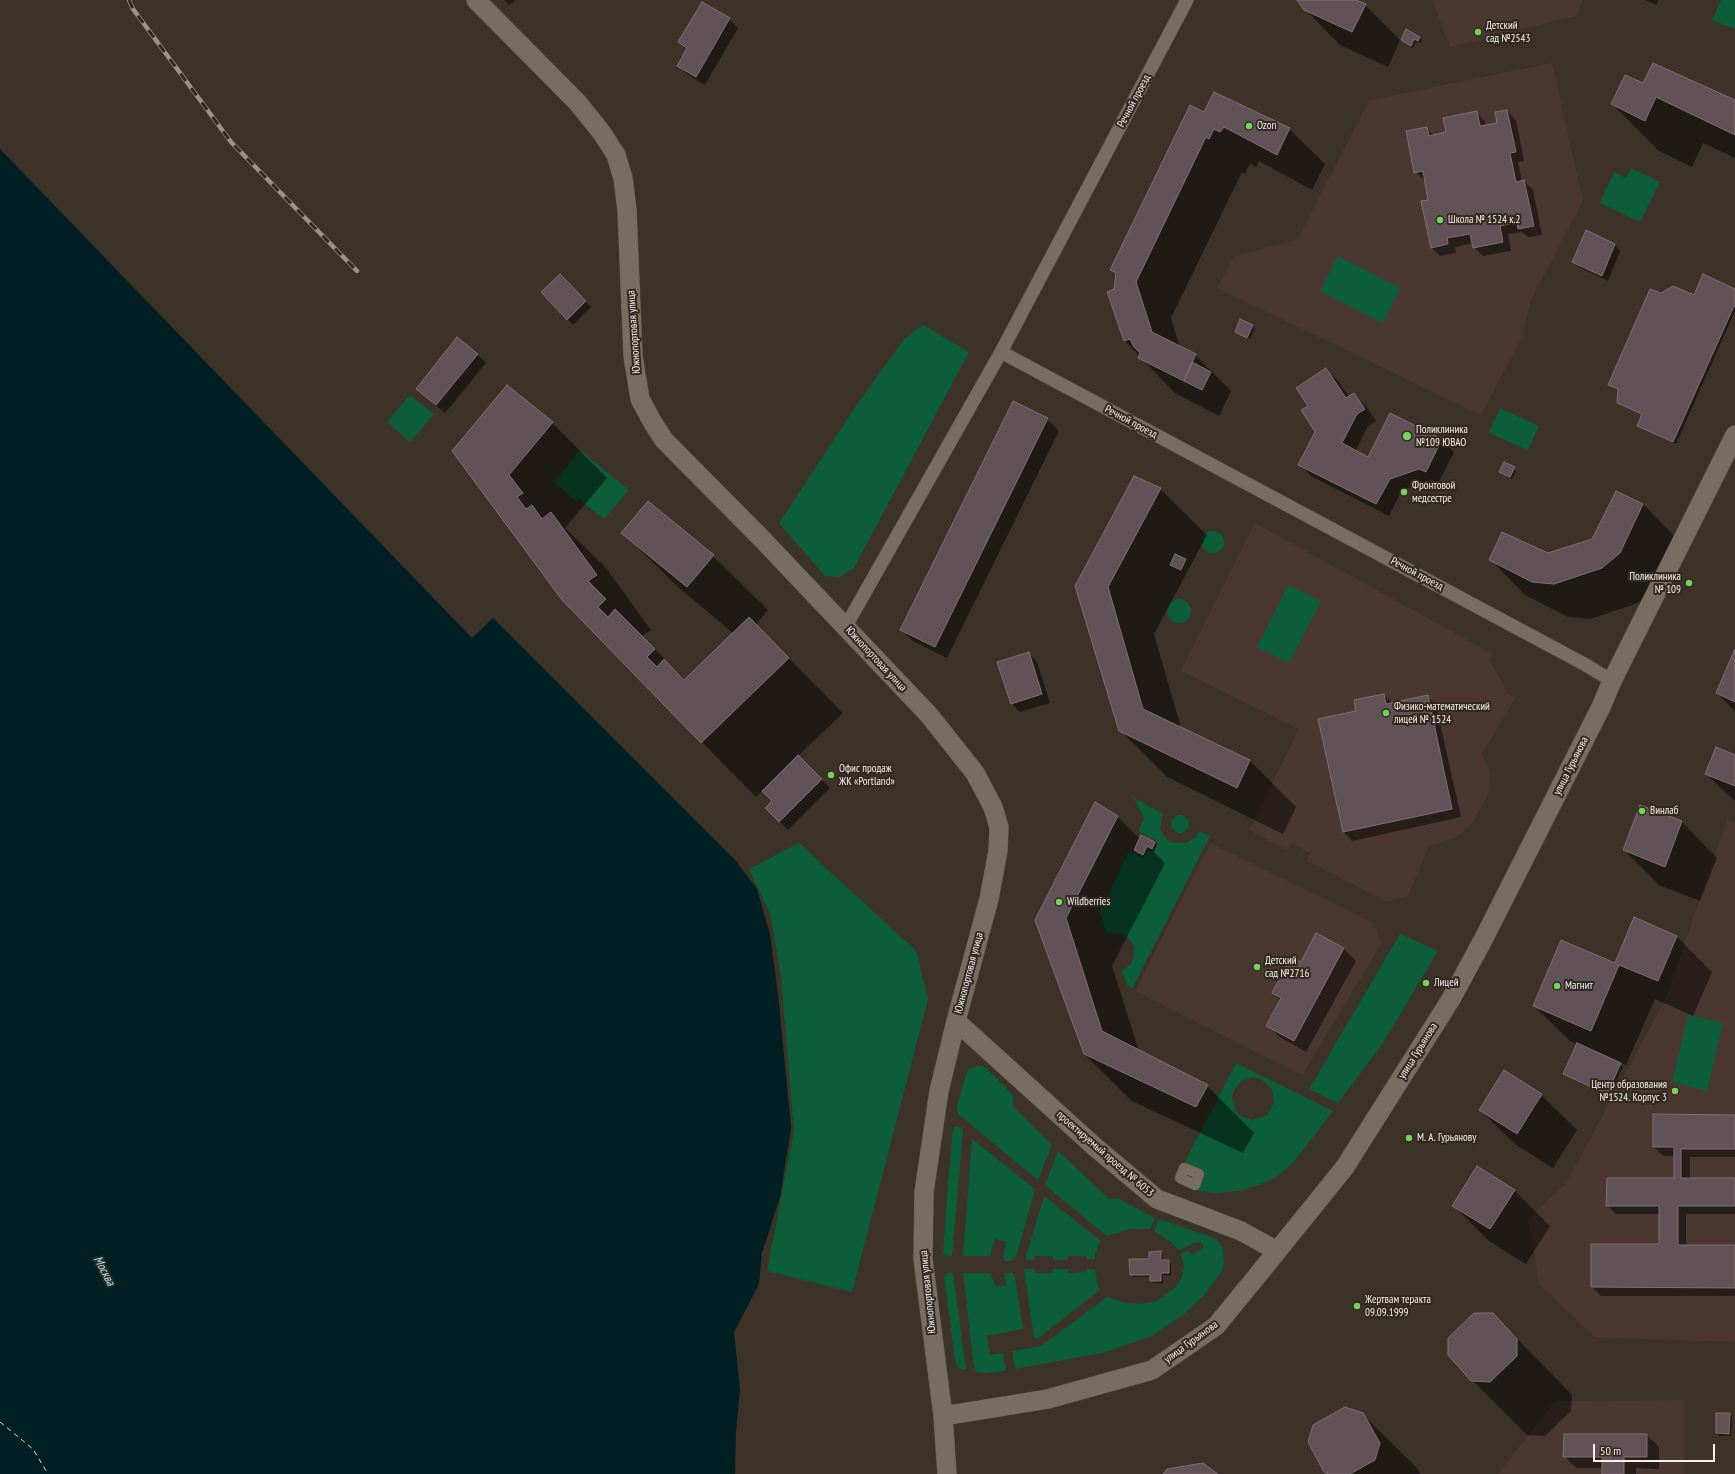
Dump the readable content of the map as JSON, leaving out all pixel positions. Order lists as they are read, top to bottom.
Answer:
{
  "streets": {
    "main road": ["Южнопортовая улица", "улица Гурьянова", "проектируемый проезд № 6053"],
    "street": ["Речной проезд"]
  },
  "crossings": [
    ["Речной проезд", "улица Гурьянова"],
    ["Южнопортовая улица", "улица Гурьянова"],
    ["Южнопортовая улица", "проектируемый проезд № 6053"],
    ["улица Гурьянова", "проектируемый проезд № 6053"]
  ],
  "water": ["Москва"],
  "places": [
    "Детский сад №2543",
    "Ozon",
    "Школа № 1524 к.2",
    "Поликлиника №109 ЮВАО",
    "Фронтовой медсестре",
    "Поликлиника № 109",
    "Физико-математический лицей № 1524",
    "Офис продаж ЖК «Portland»",
    "Винлаб",
    "Wildberries",
    "Детский сад №2716",
    "Лицей",
    "Магнит",
    "Центр образования №1524. Корпус 3",
    "М. А. Гурьянову",
    "Жертвам теракта 09.09.1999"
  ],
  "scale_bar": "50 m"
}
